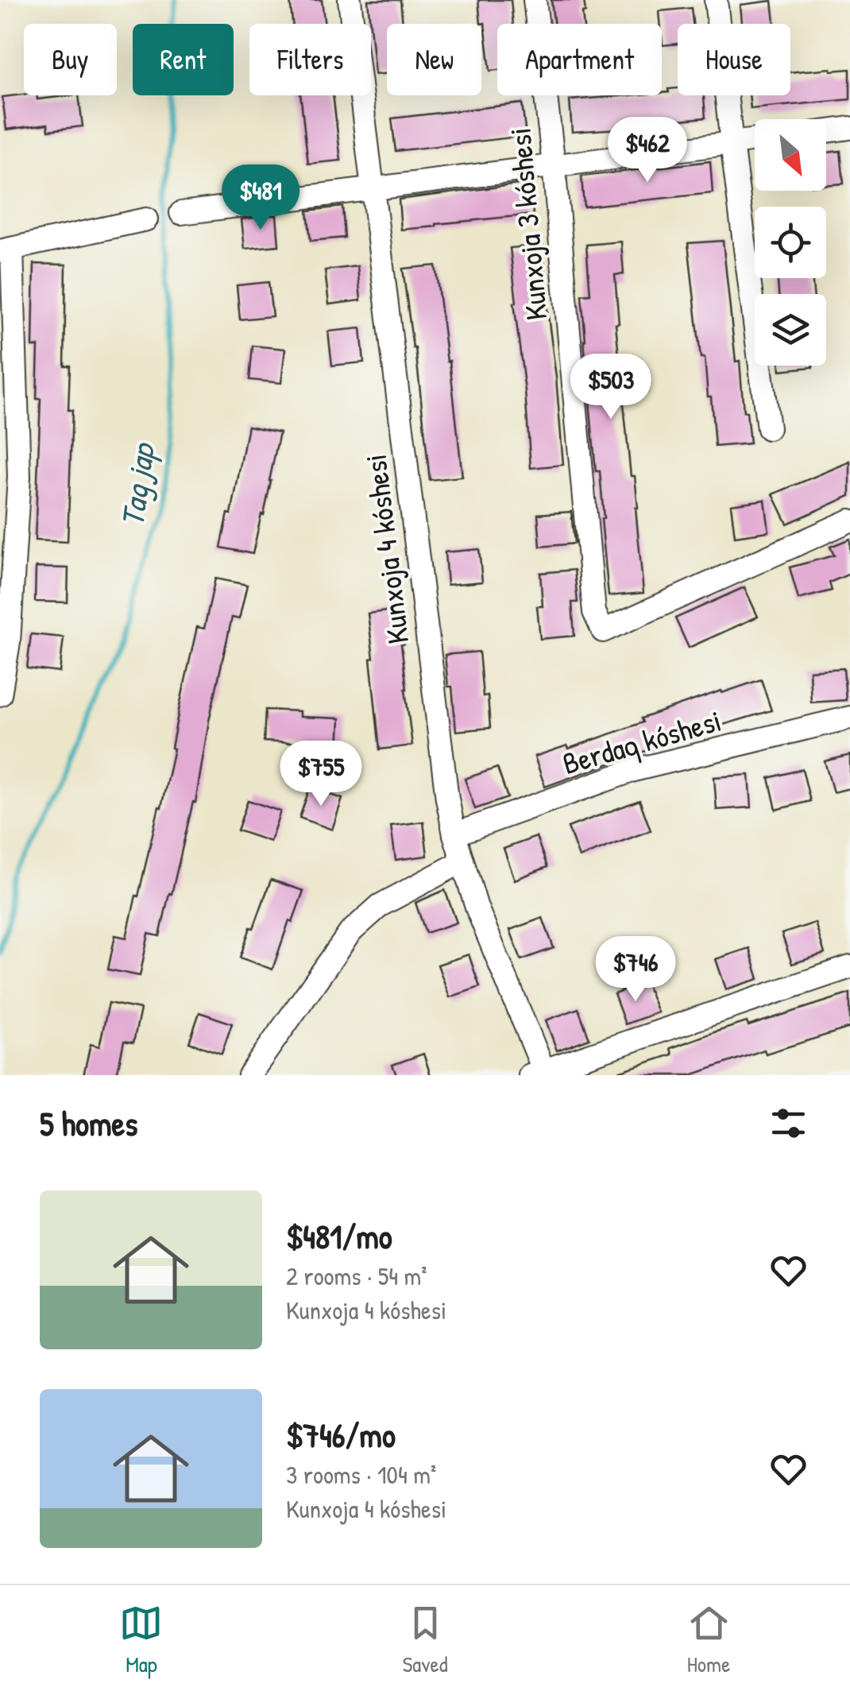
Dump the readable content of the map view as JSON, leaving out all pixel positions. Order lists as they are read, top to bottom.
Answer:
{
  "streets": {
    "street": ["Kunxoja 3 kóshesi", "Kunxoja 4 kóshesi", "Berdaq kóshesi"]
  },
  "crossings": [
    ["Kunxoja 4 kóshesi", "Berdaq kóshesi"]
  ],
  "water": ["Tag jap"],
  "north": "bottom right",
  "page": {
    "chip": [
      "Buy",
      "Rent",
      "Filters",
      "New",
      "Apartment",
      "House"
    ],
    "price": [
      "$462",
      "$481",
      "$503",
      "$755",
      "$746"
    ],
    "heading": "5 homes",
    "list": [
      {
        "name": "$481/mo",
        "note": "2 rooms · 54 m² · Kunxoja 4 kóshesi"
      },
      {
        "name": "$746/mo",
        "note": "3 rooms · 104 m² · Kunxoja 4 kóshesi"
      }
    ],
    "tabs": ["Map", "Saved", "Home"]
  }
}
